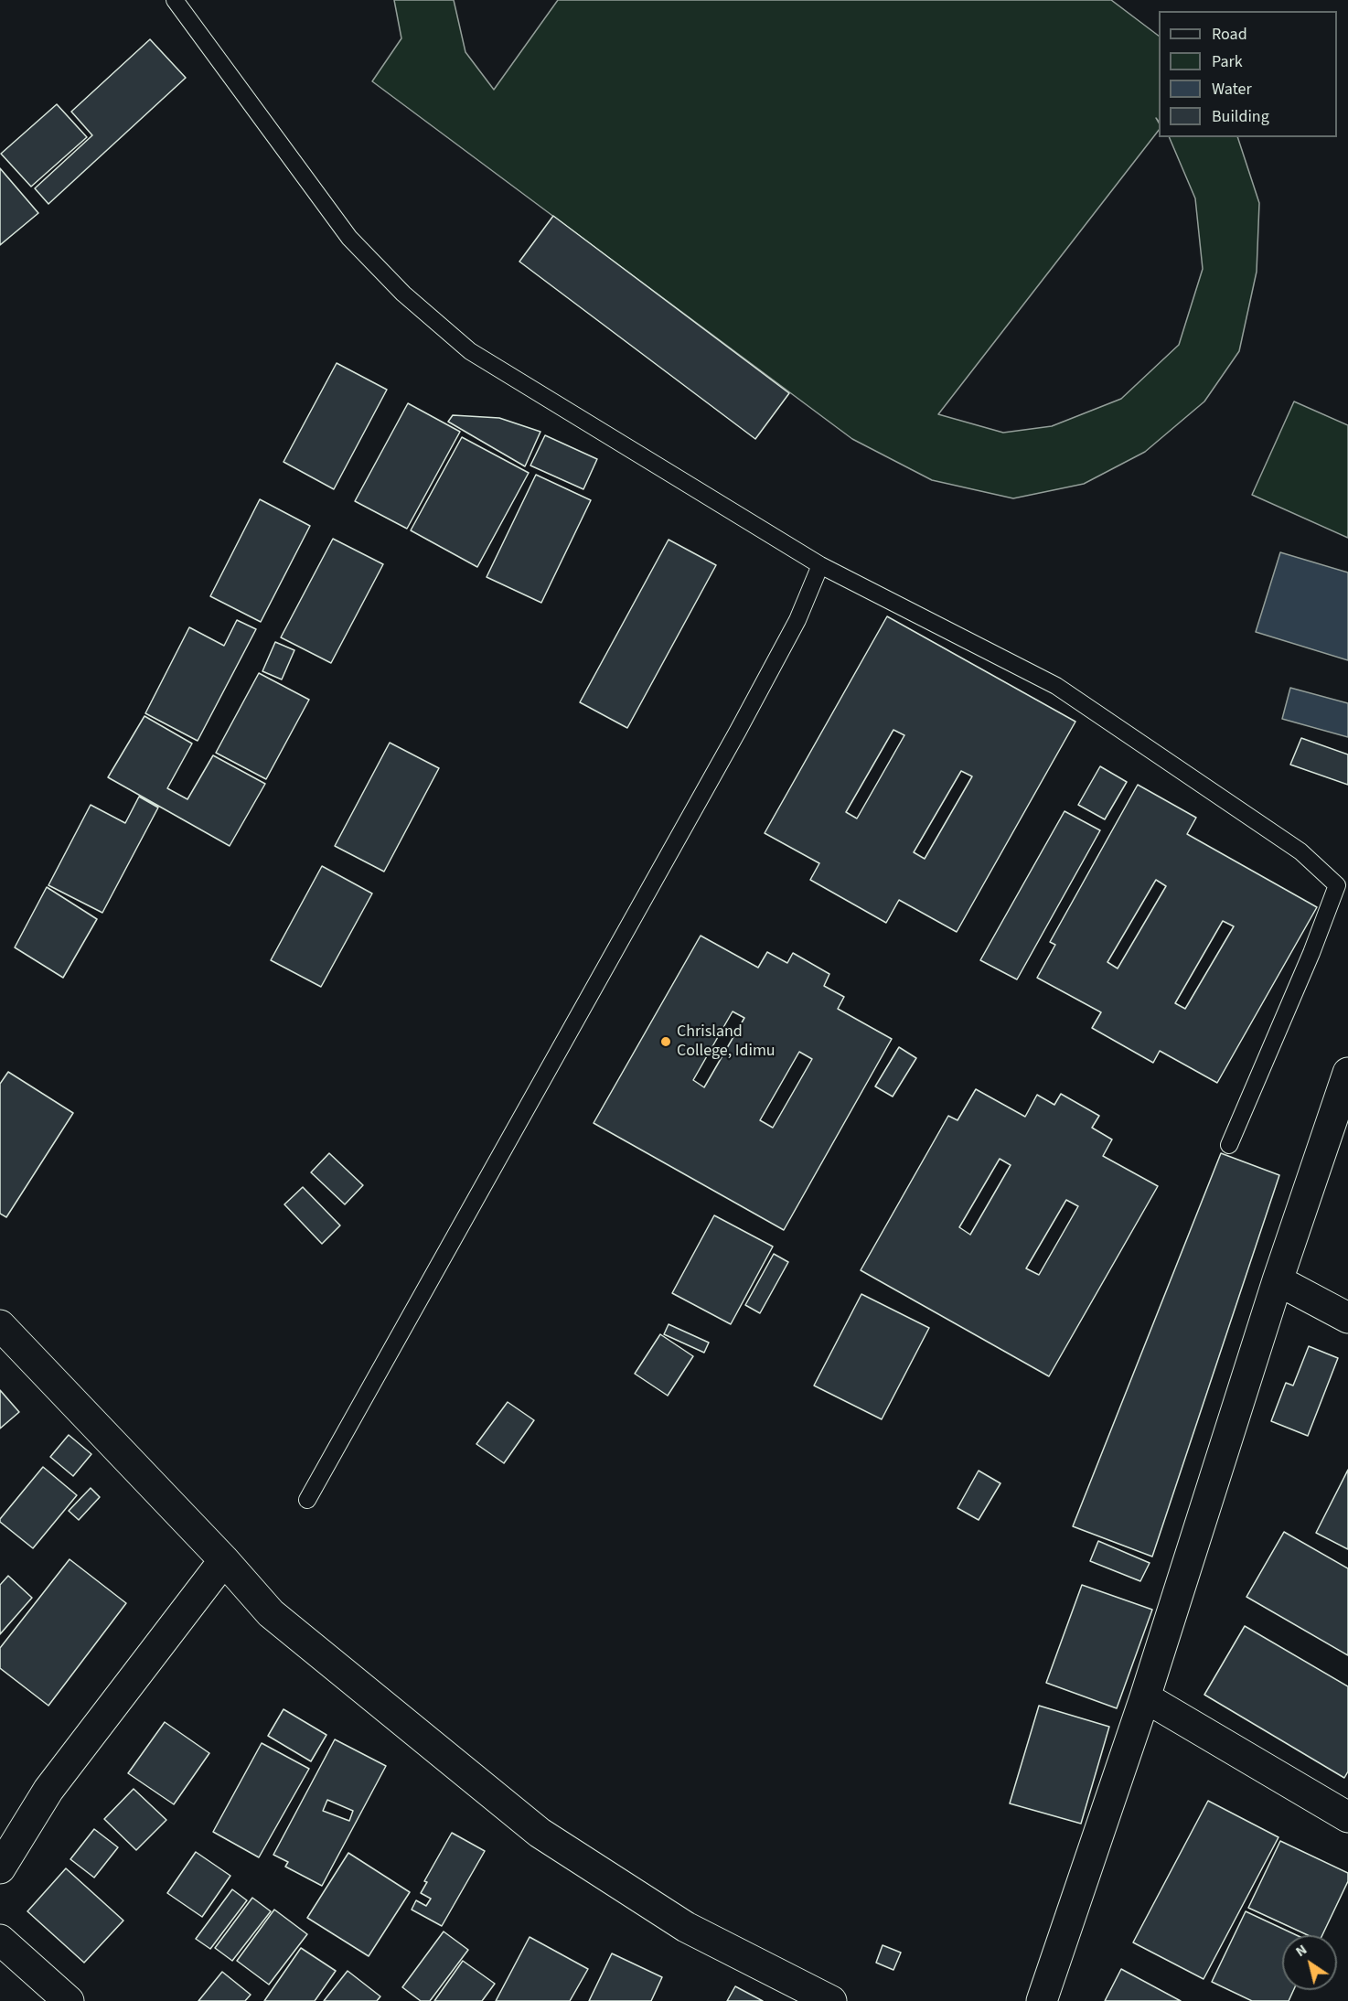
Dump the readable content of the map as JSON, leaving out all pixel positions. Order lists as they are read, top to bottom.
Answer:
{
  "places": ["Chrisland College, Idimu"],
  "legend": [
    "Road",
    "Park",
    "Water",
    "Building"
  ],
  "north": "top left"
}
